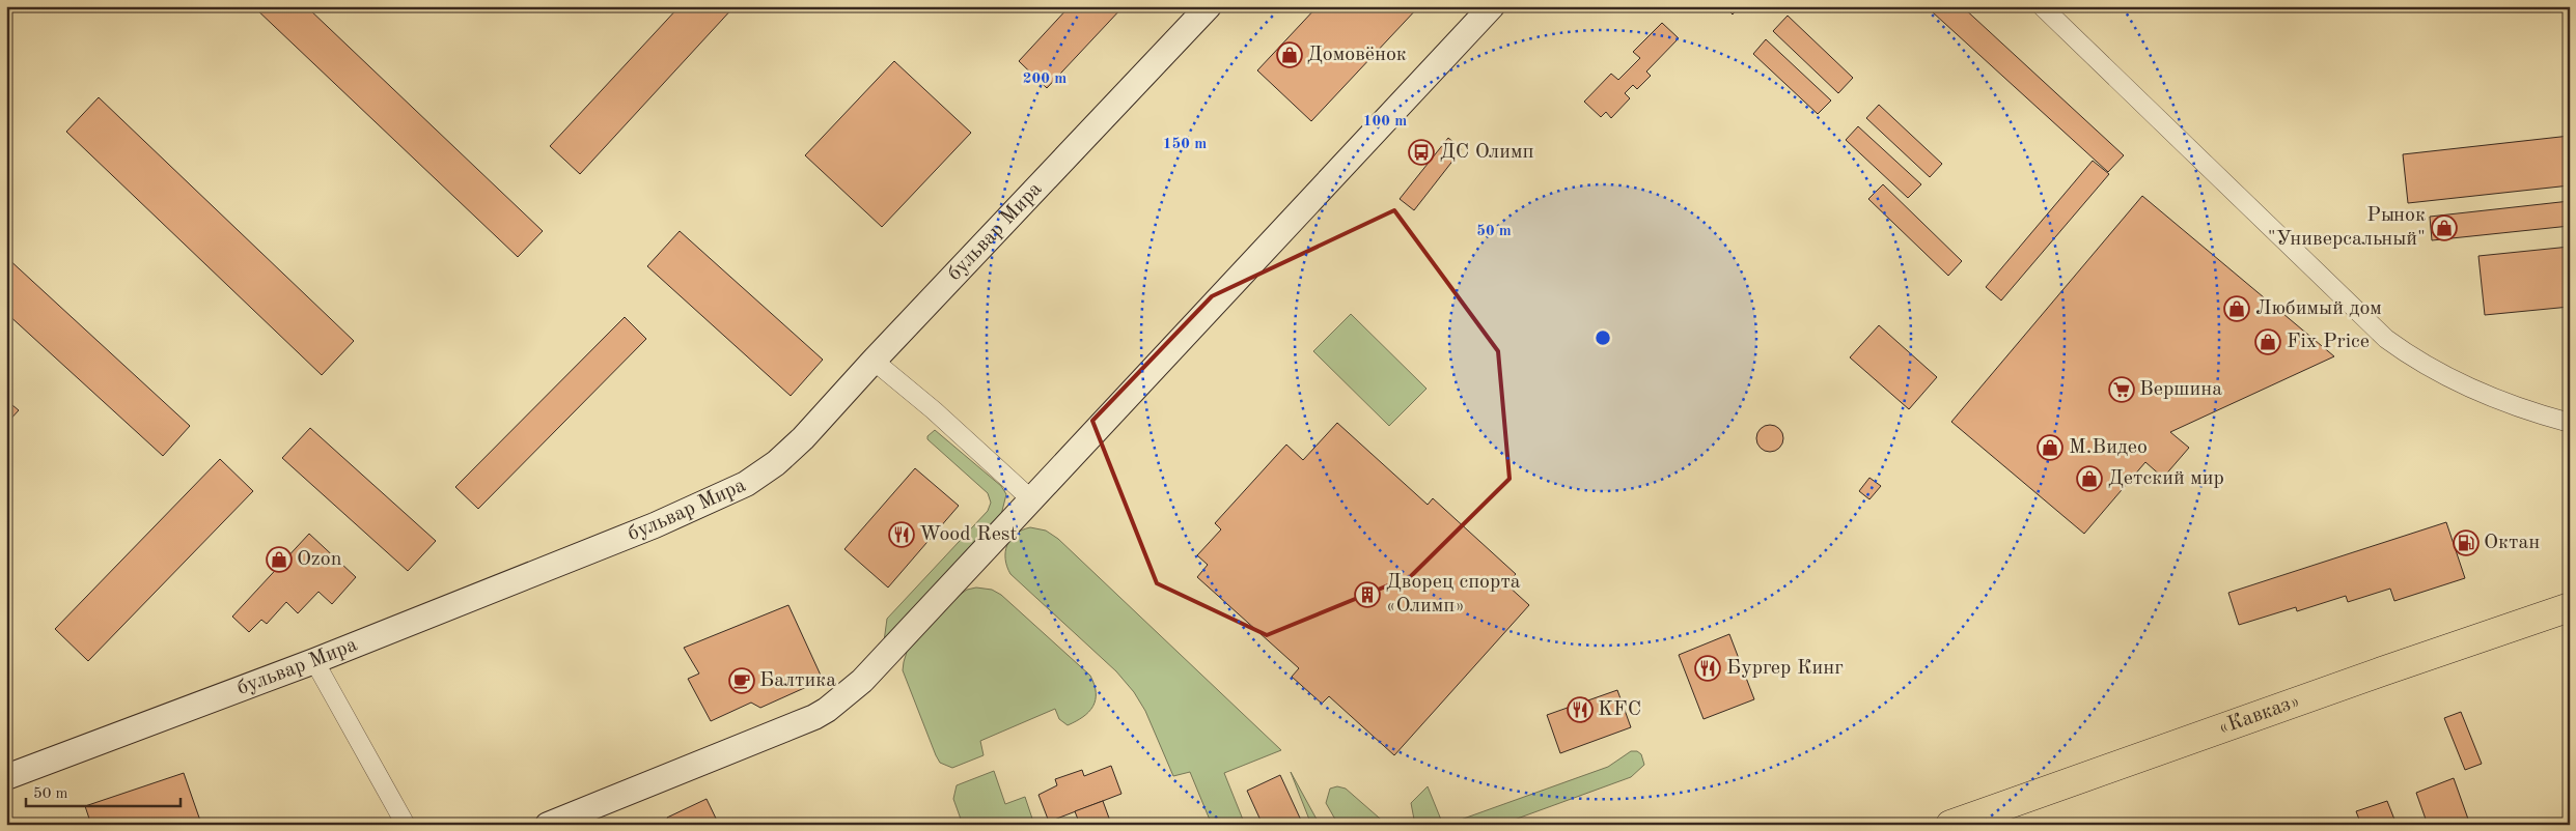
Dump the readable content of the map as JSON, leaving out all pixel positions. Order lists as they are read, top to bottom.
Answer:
{
  "streets": {
    "highway": ["«Кавказ»"],
    "street": ["бульвар Мира"]
  },
  "places": {
    "shop": [
      "Домовёнок",
      "Рынок \"Универсальный\"",
      "Любимый дом",
      "Fix Price",
      "М.Видео",
      "Детский мир",
      "Ozon"
    ],
    "bus stop": ["ДС Олимп"],
    "supermarket": ["Вершина"],
    "restaurant": ["Wood Rest", "Бургер Кинг", "KFC"],
    "fuel station": ["Октан"],
    "building": ["Дворец спорта «Олимп»"],
    "cafe": ["Балтика"]
  },
  "scale_bar": "50 m",
  "rings": [
    "200 m",
    "100 m",
    "150 m",
    "50 m"
  ]
}
